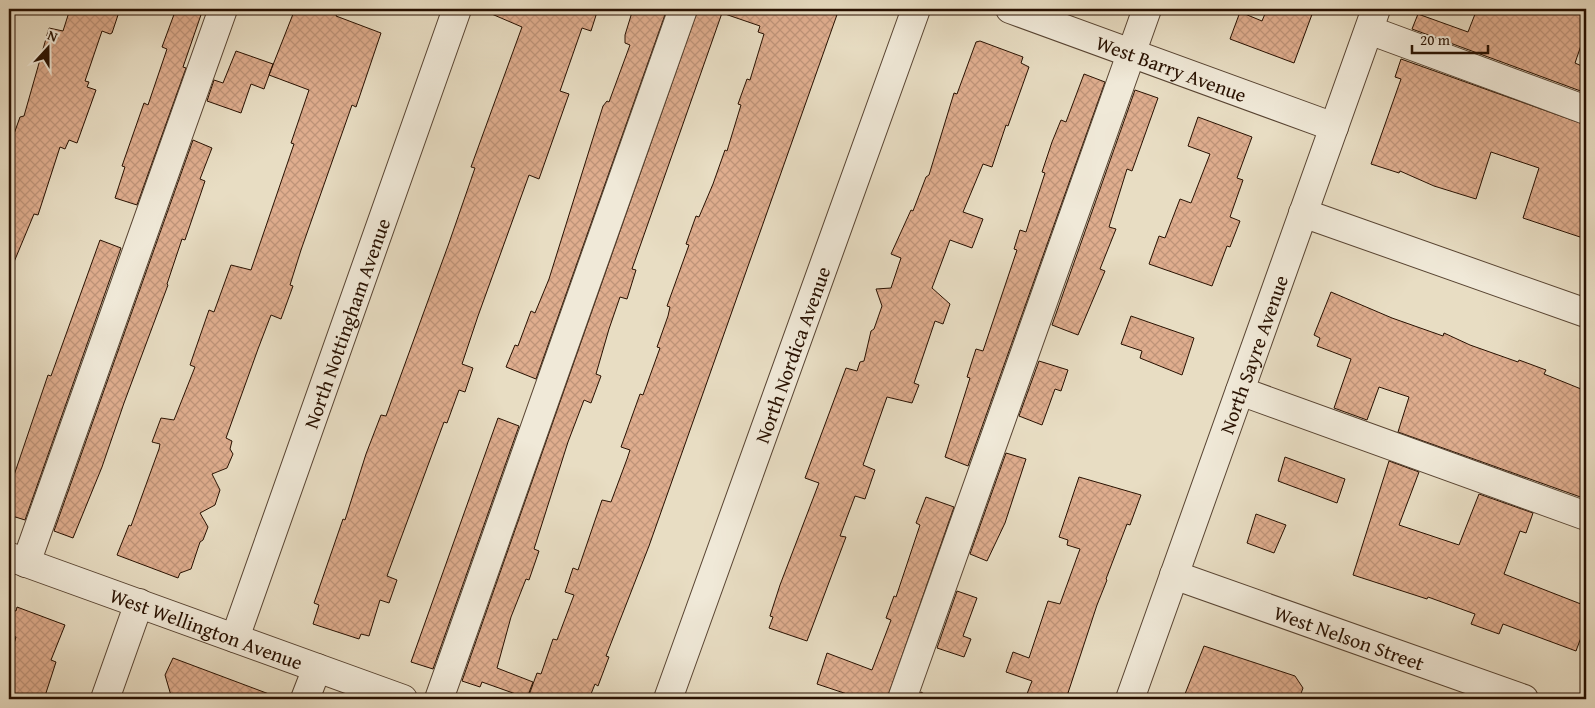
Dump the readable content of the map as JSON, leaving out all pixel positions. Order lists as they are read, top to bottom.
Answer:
{
  "streets": {
    "street": [
      "West Barry Avenue",
      "North Nottingham Avenue",
      "North Nordica Avenue",
      "North Sayre Avenue",
      "West Wellington Avenue",
      "West Nelson Street"
    ]
  },
  "crossings": [
    ["West Barry Avenue", "North Sayre Avenue"],
    ["North Nottingham Avenue", "West Wellington Avenue"],
    ["North Sayre Avenue", "West Nelson Street"]
  ],
  "scale_bar": "20 m",
  "north": "top"
}
